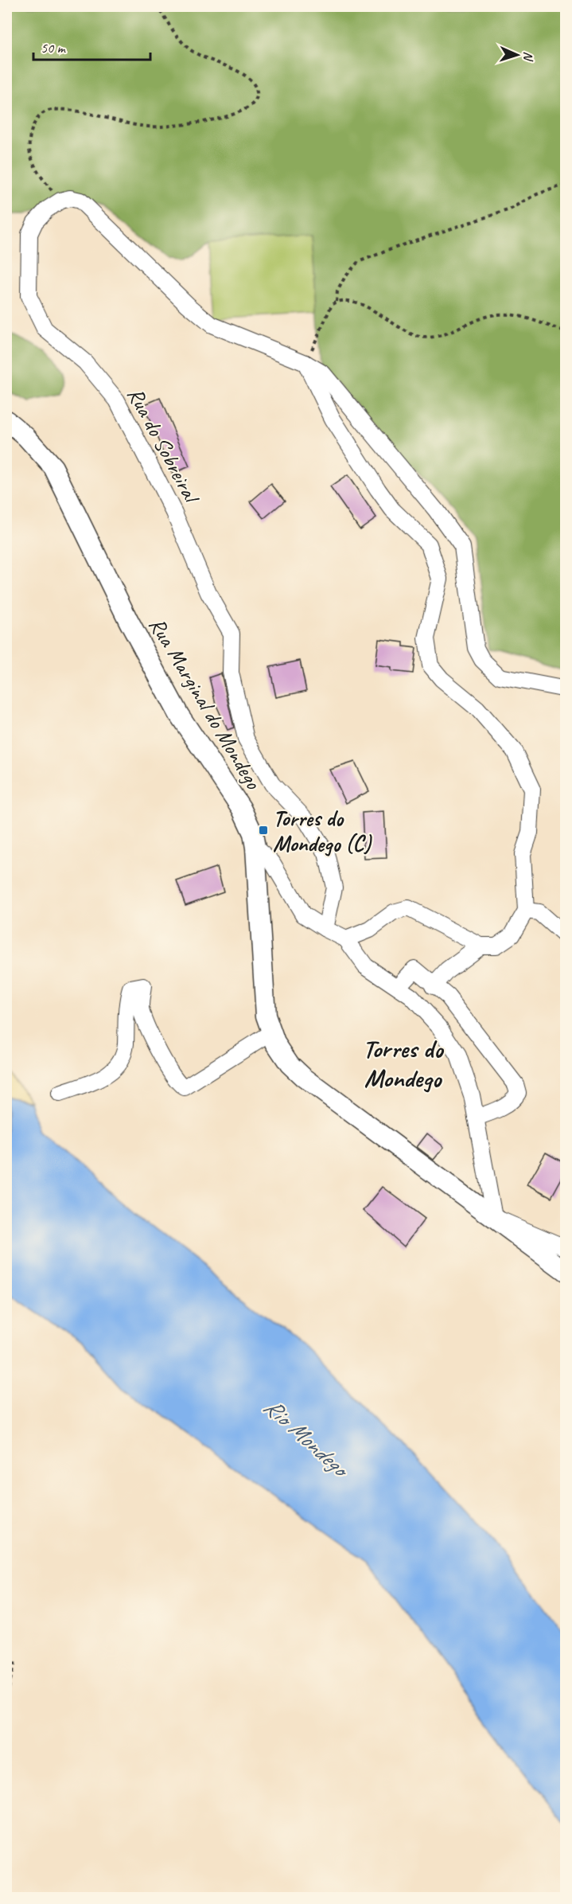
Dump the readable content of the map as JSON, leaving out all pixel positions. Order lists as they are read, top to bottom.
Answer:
{
  "streets": {
    "main road": ["Rua Marginal do Mondego"],
    "street": ["Rua do Sobreiral"]
  },
  "districts": ["Torres do Mondego"],
  "water": ["Rio Mondego"],
  "places": {
    "transit": ["Torres do Mondego (C)"]
  },
  "scale_bar": "50 m",
  "north": "right"
}
